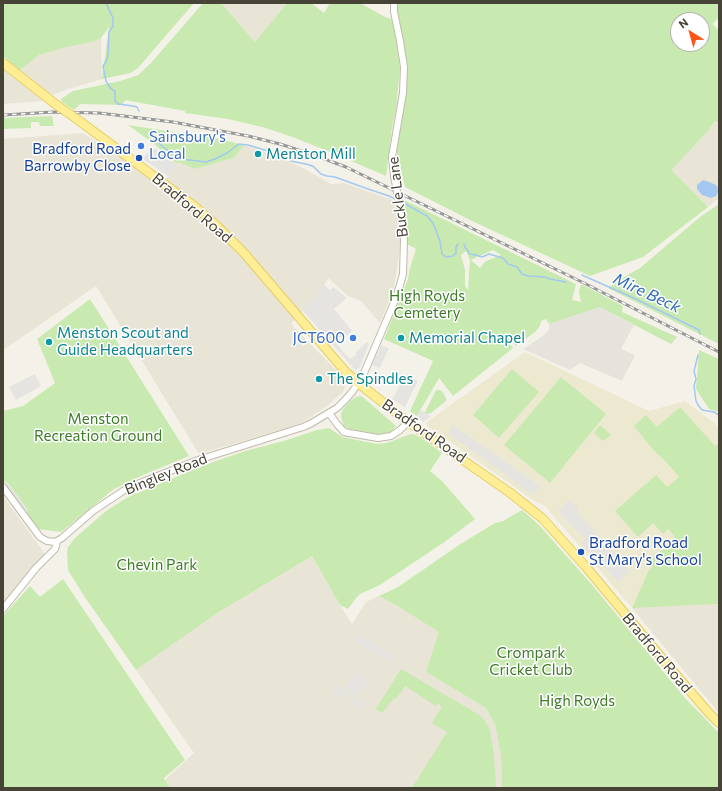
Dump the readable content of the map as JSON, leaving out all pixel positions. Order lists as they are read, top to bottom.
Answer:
{
  "streets": {
    "main road": ["Bradford Road"],
    "street": ["Buckle Lane", "Bingley Road"]
  },
  "crossings": [
    ["Buckle Lane", "Bradford Road"],
    ["Buckle Lane", "Bingley Road"],
    ["Bradford Road", "Bingley Road"]
  ],
  "water": ["Mire Beck"],
  "parks": [
    "High Royds Cemetery",
    "Menston Recreation Ground",
    "Chevin Park",
    "Crompark Cricket Club",
    "High Royds"
  ],
  "places": [
    "Sainsbury's Local",
    "Menston Mill",
    "Bradford Road Barrowby Close",
    "JCT600",
    "Memorial Chapel",
    "Menston Scout and Guide Headquarters",
    "The Spindles",
    "Bradford Road St Mary's School"
  ],
  "north": "top left"
}
